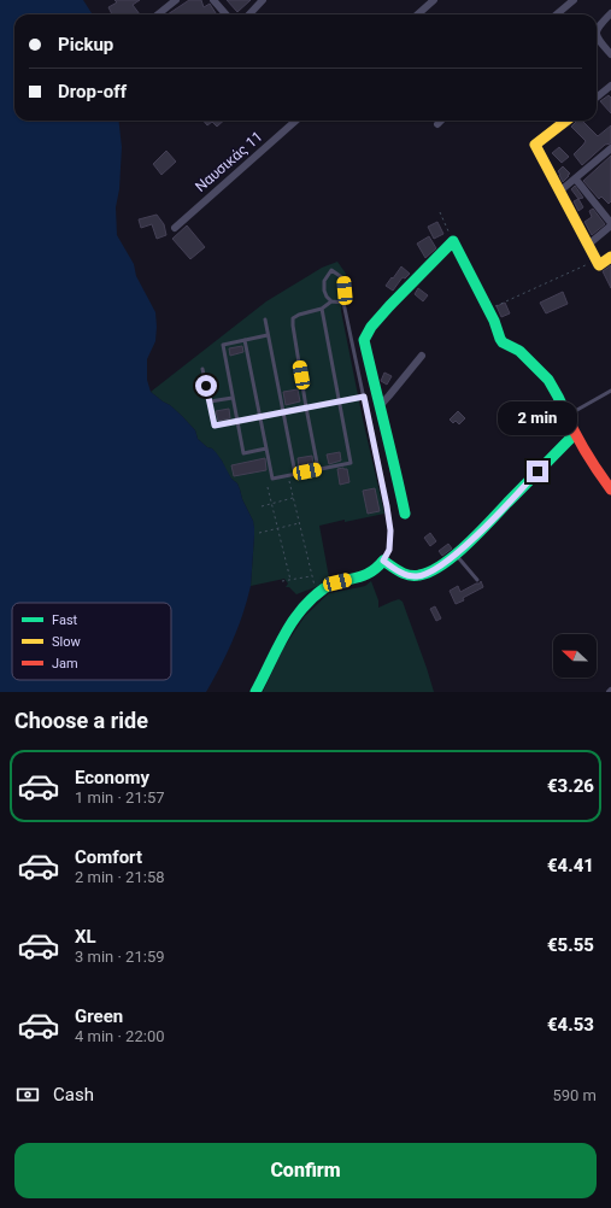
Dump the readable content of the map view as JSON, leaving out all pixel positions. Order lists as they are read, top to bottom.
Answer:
{
  "streets": {
    "street": ["Ναυσικάς 11"]
  },
  "legend": ["Fast", "Slow", "Jam"],
  "north": "left",
  "page": {
    "banner": ["Pickup", "Drop-off"],
    "bubble": "2 min",
    "heading": "Choose a ride",
    "list": [
      {
        "name": "Economy",
        "note": "1 min · 21:57",
        "value": "€3.26"
      },
      {
        "name": "Comfort",
        "note": "2 min · 21:58",
        "value": "€4.41"
      },
      {
        "name": "XL",
        "note": "3 min · 21:59",
        "value": "€5.55"
      },
      {
        "name": "Green",
        "note": "4 min · 22:00",
        "value": "€4.53"
      }
    ],
    "pay": ["Cash", "590 m"],
    "buttons": "Confirm"
  }
}
